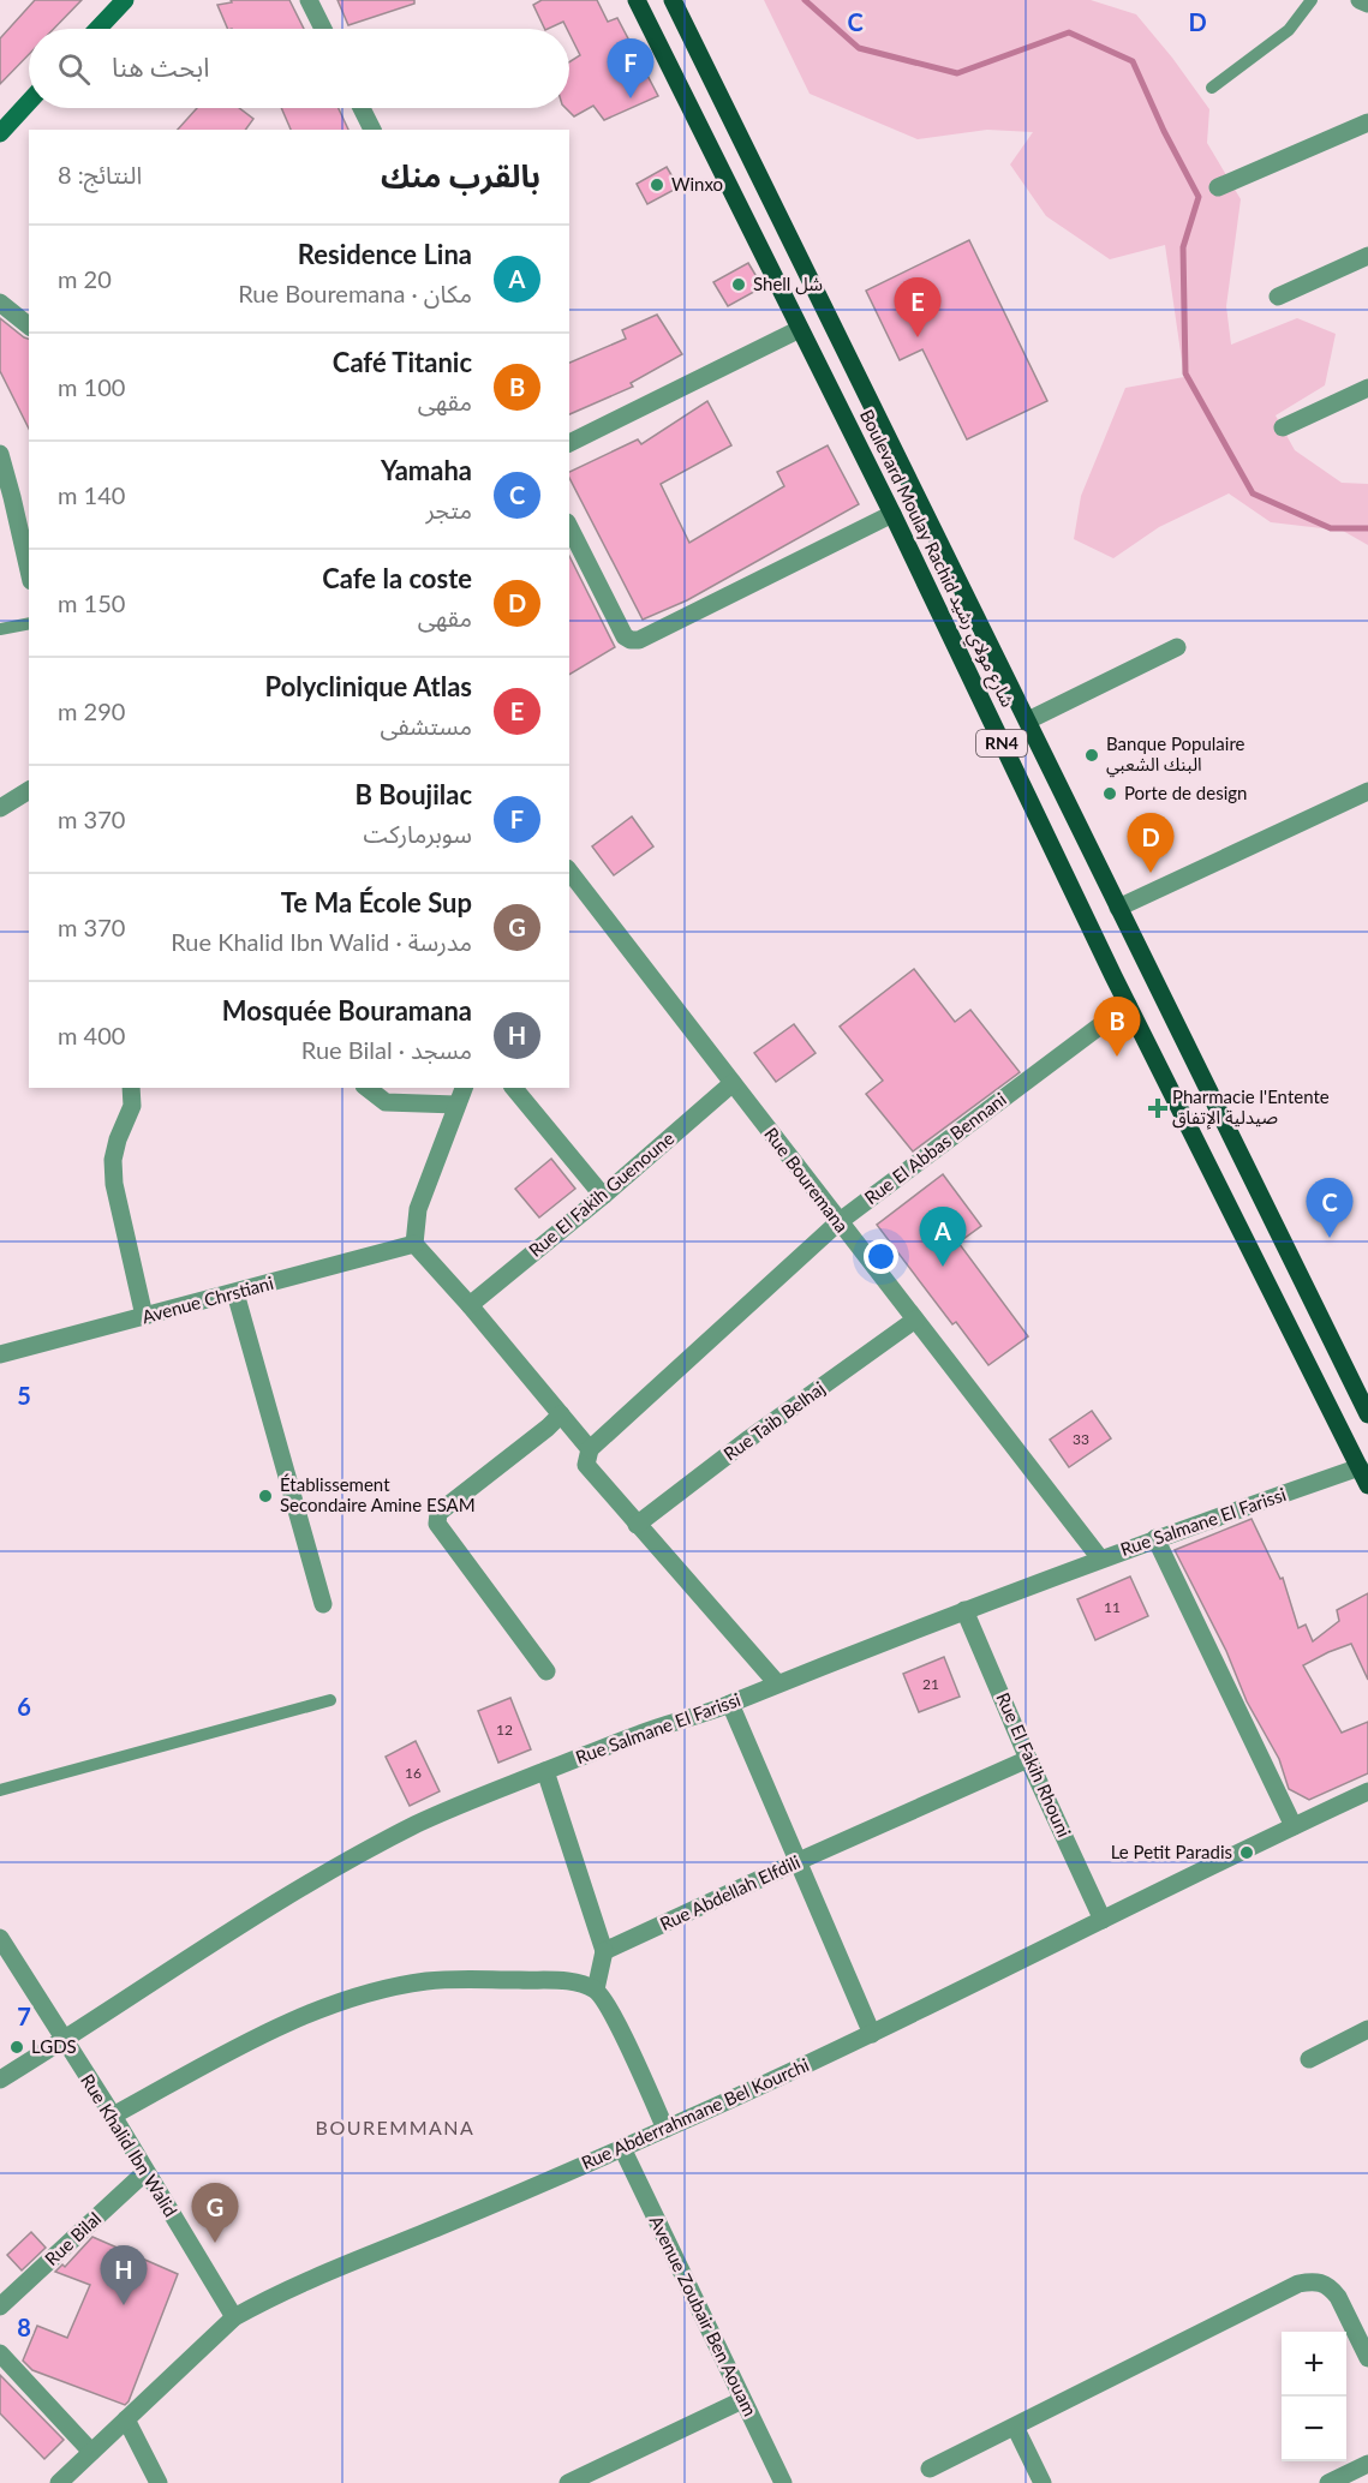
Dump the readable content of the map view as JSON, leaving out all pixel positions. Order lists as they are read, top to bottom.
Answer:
{
  "streets": {
    "main road": ["Boulevard Moulay Rachid شارع مولاي رشيد", "RN4"],
    "street": [
      "Rue El Abbas Bennani",
      "Rue Bouremana",
      "Rue El Fakih Guenoune",
      "Avenue Chrstiani",
      "Rue Taib Belhaj",
      "Rue Salmane El Farissi",
      "Rue El Fakih Rhouni",
      "Rue Abdellah Elfdili",
      "Rue Abderrahmane Bel Kourchi",
      "Rue Khalid Ibn Walid",
      "Rue Bilal",
      "Avenue Zoubair Ben Aouam"
    ]
  },
  "crossings": [
    ["Boulevard Moulay Rachid شارع مولاي رشيد", "Rue El Abbas Bennani"],
    ["Boulevard Moulay Rachid شارع مولاي رشيد", "Rue Salmane El Farissi"],
    ["Rue El Abbas Bennani", "Rue Bouremana"],
    ["Rue Bouremana", "Rue El Fakih Guenoune"],
    ["Rue Bouremana", "Rue Taib Belhaj"],
    ["Rue Bouremana", "Rue Salmane El Farissi"],
    ["Rue Salmane El Farissi", "Rue El Fakih Rhouni"],
    ["Rue Salmane El Farissi", "Rue Khalid Ibn Walid"],
    ["Rue El Fakih Rhouni", "Rue Abdellah Elfdili"],
    ["Rue El Fakih Rhouni", "Rue Abderrahmane Bel Kourchi"],
    ["Rue Abderrahmane Bel Kourchi", "Rue Khalid Ibn Walid"],
    ["Rue Abderrahmane Bel Kourchi", "Avenue Zoubair Ben Aouam"],
    ["Rue Khalid Ibn Walid", "Rue Bilal"]
  ],
  "districts": ["BOUREMMANA"],
  "places": {
    "other": [
      "Winxo",
      "Shell شل",
      "Banque Populaire البنك الشعبي",
      "Porte de design",
      "Établissement Secondaire Amine ESAM",
      "Le Petit Paradis",
      "LGDS"
    ],
    "health": ["Pharmacie l'Entente صيدلية الإتفاق"]
  },
  "house_numbers": [
    "33",
    "11",
    "21",
    "12",
    "16"
  ],
  "page": {
    "search": "ابحث هنا",
    "pins": [
      "F",
      "E",
      "D",
      "B",
      "C",
      "A",
      "G",
      "H"
    ],
    "heading": ["بالقرب منك", "النتائج: 8"],
    "list": [
      {
        "mark": "A",
        "name": "Residence Lina",
        "note": "مكان · Rue Bouremana",
        "value": "20 m"
      },
      {
        "mark": "B",
        "name": "Café Titanic",
        "note": "مقهى",
        "value": "100 m"
      },
      {
        "mark": "C",
        "name": "Yamaha",
        "note": "متجر",
        "value": "140 m"
      },
      {
        "mark": "D",
        "name": "Cafe la coste",
        "note": "مقهى",
        "value": "150 m"
      },
      {
        "mark": "E",
        "name": "Polyclinique Atlas",
        "note": "مستشفى",
        "value": "290 m"
      },
      {
        "mark": "F",
        "name": "B Boujilac",
        "note": "سوبرماركت",
        "value": "370 m"
      },
      {
        "mark": "G",
        "name": "Te Ma École Sup",
        "note": "مدرسة · Rue Khalid Ibn Walid",
        "value": "370 m"
      },
      {
        "mark": "H",
        "name": "Mosquée Bouramana",
        "note": "مسجد · Rue Bilal",
        "value": "400 m"
      }
    ],
    "map_buttons": ["+", "−"]
  },
  "grid": {
    "columns": ["C", "D"],
    "rows": [
      "5",
      "6",
      "7",
      "8"
    ]
  }
}
